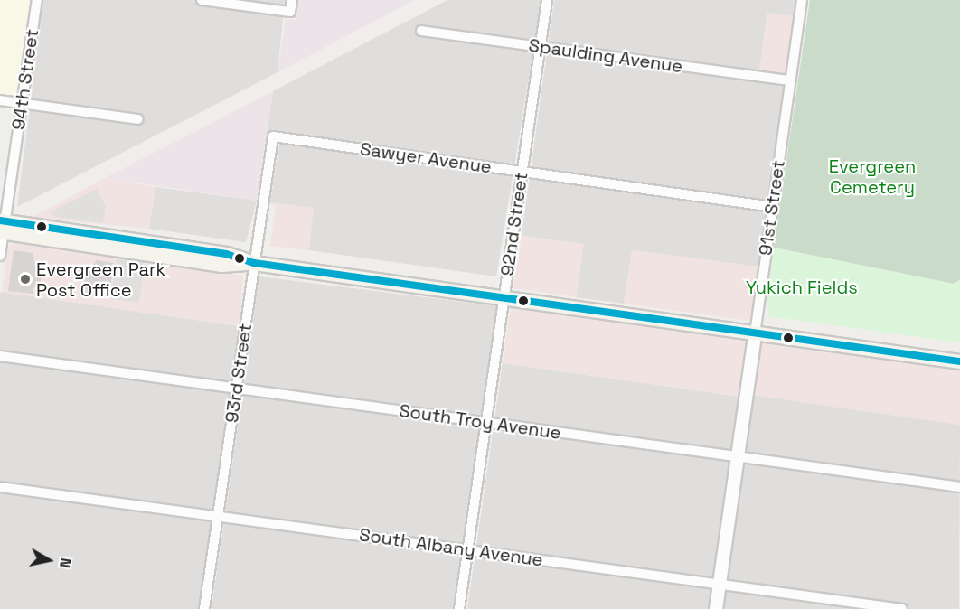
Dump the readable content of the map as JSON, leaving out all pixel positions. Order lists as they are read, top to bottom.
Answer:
{
  "streets": {
    "street": [
      "Spaulding Avenue",
      "94th Street",
      "Sawyer Avenue",
      "91st Street",
      "92nd Street",
      "93rd Street",
      "South Troy Avenue",
      "South Albany Avenue"
    ]
  },
  "crossings": [
    ["Spaulding Avenue", "91st Street"],
    ["Spaulding Avenue", "92nd Street"],
    ["Sawyer Avenue", "91st Street"],
    ["Sawyer Avenue", "92nd Street"],
    ["Sawyer Avenue", "93rd Street"],
    ["91st Street", "South Troy Avenue"],
    ["91st Street", "South Albany Avenue"],
    ["92nd Street", "South Troy Avenue"],
    ["92nd Street", "South Albany Avenue"],
    ["93rd Street", "South Troy Avenue"],
    ["93rd Street", "South Albany Avenue"]
  ],
  "parks": ["Evergreen Cemetery", "Yukich Fields"],
  "places": ["Evergreen Park Post Office"],
  "north": "right"
}
